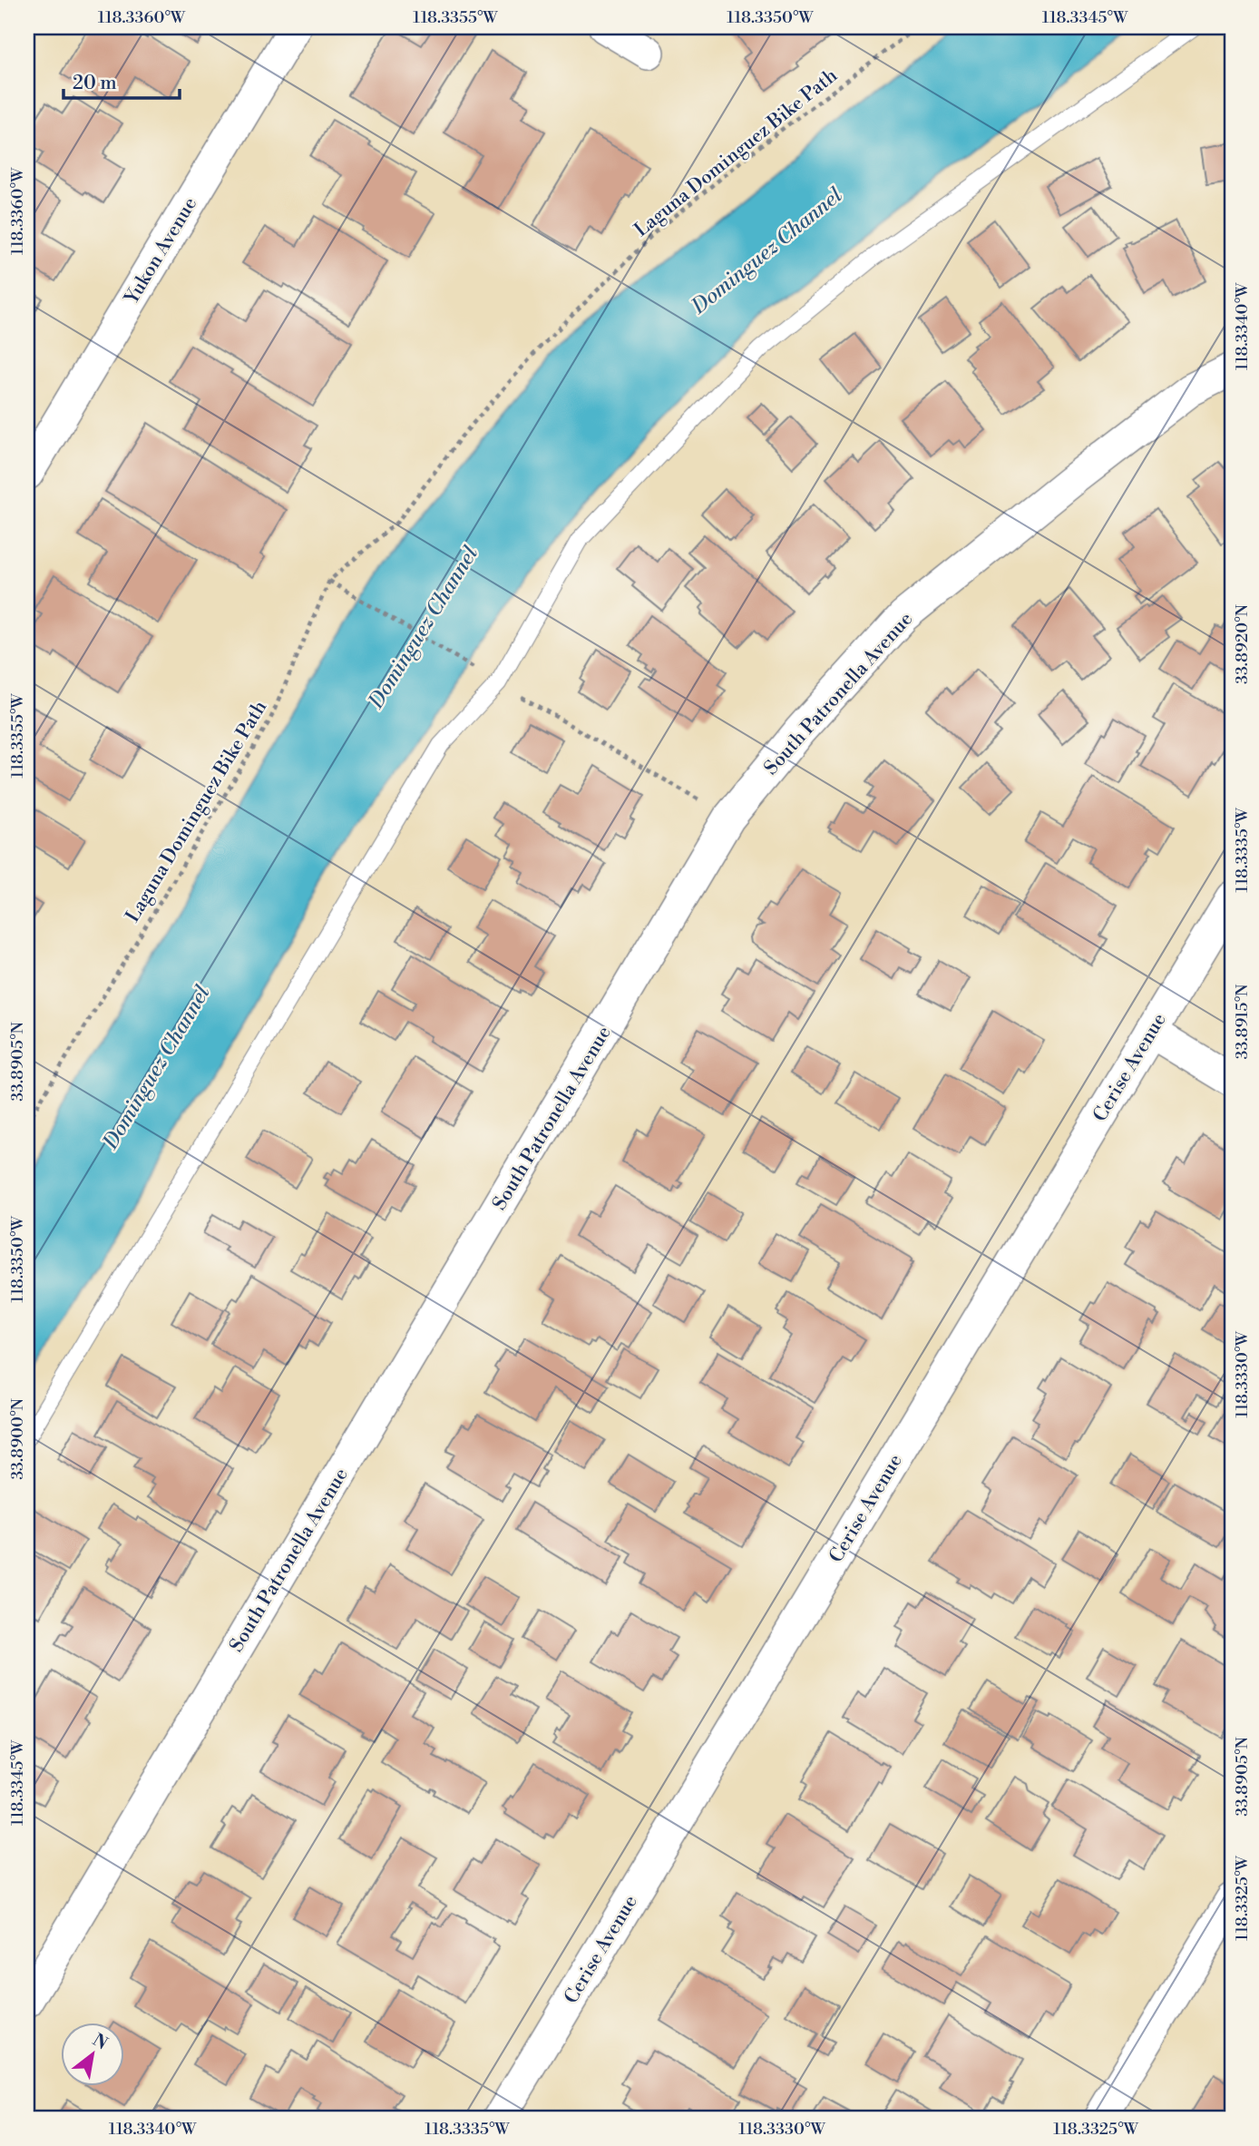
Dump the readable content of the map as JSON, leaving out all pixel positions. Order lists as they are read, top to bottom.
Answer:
{
  "streets": {
    "street": ["Yukon Avenue", "South Patronella Avenue", "Cerise Avenue"],
    "path": ["Laguna Dominguez Bike Path"]
  },
  "water": ["Dominguez Channel"],
  "scale_bar": "20 m",
  "north": "top right",
  "coordinates": [
    "118.3360°W",
    "118.3355°W",
    "118.3350°W",
    "118.3345°W",
    "118.3340°W",
    "33.8920°N",
    "118.3335°W",
    "33.8915°N",
    "33.8905°N",
    "118.3330°W",
    "33.8900°N",
    "118.3325°W"
  ]
}
